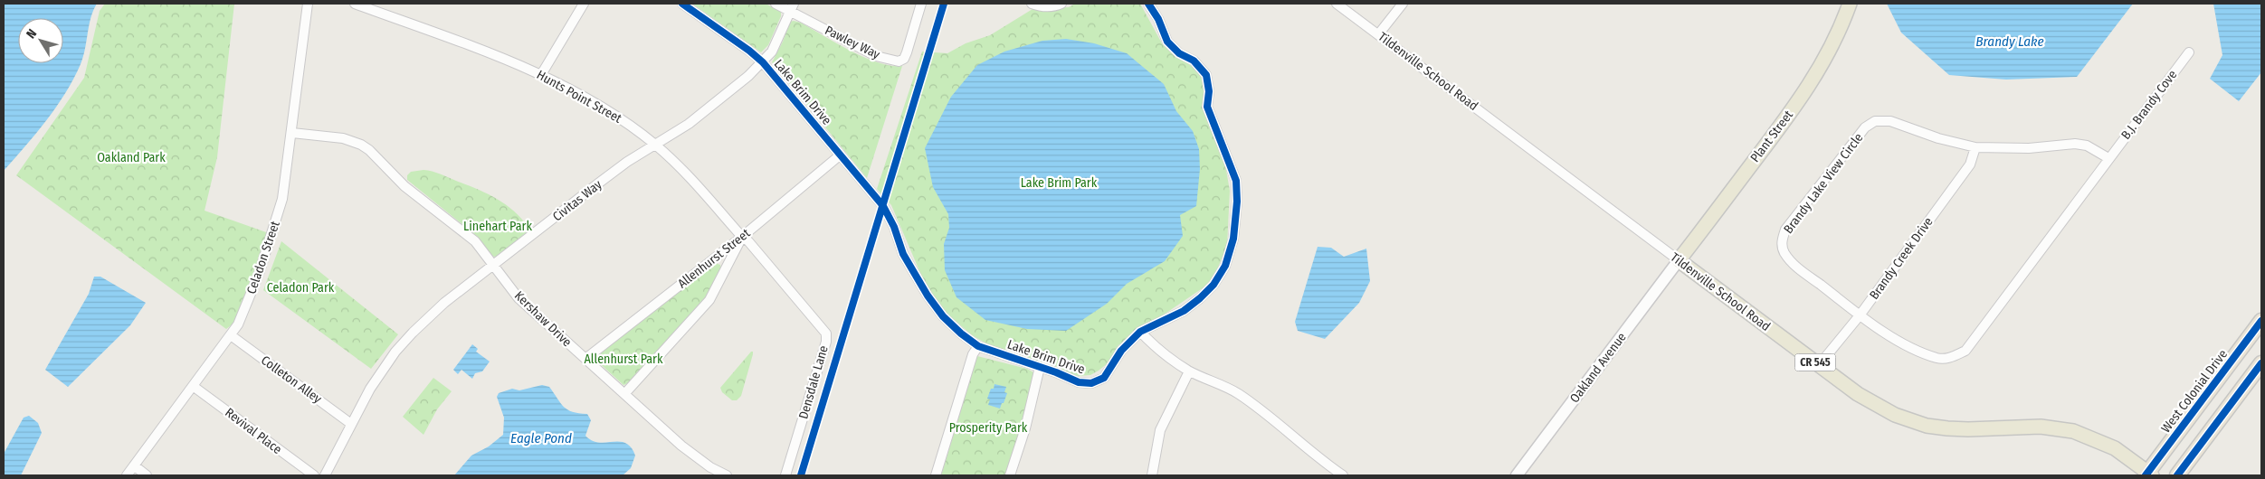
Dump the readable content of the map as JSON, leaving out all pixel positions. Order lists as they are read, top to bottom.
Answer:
{
  "streets": {
    "highway": ["West Colonial Drive"],
    "main road": ["Tildenville School Road", "Plant Street", "CR 545"],
    "street": [
      "Pawley Way",
      "Lake Brim Drive",
      "Hunts Point Street",
      "B.J. Brandy Cove",
      "Brandy Lake View Circle",
      "Civitas Way",
      "Celadon Street",
      "Allenhurst Street",
      "Brandy Creek Drive",
      "Kershaw Drive",
      "Oakland Avenue",
      "Colleton Alley",
      "Densdale Lane",
      "Revival Place"
    ]
  },
  "crossings": [
    ["Pawley Way", "Civitas Way"],
    ["Tildenville School Road", "Plant Street"],
    ["Tildenville School Road", "Brandy Creek Drive"],
    ["Tildenville School Road", "Oakland Avenue"],
    ["Tildenville School Road", "West Colonial Drive"],
    ["Lake Brim Drive", "Civitas Way"],
    ["Lake Brim Drive", "Allenhurst Street"],
    ["Hunts Point Street", "Civitas Way"],
    ["Hunts Point Street", "Allenhurst Street"],
    ["Hunts Point Street", "Densdale Lane"],
    ["B.J. Brandy Cove", "Brandy Lake View Circle"],
    ["Plant Street", "Oakland Avenue"],
    ["Brandy Lake View Circle", "Brandy Creek Drive"],
    ["Civitas Way", "Kershaw Drive"],
    ["Civitas Way", "Colleton Alley"],
    ["Celadon Street", "Kershaw Drive"],
    ["Celadon Street", "Colleton Alley"],
    ["Celadon Street", "Revival Place"],
    ["Allenhurst Street", "Kershaw Drive"],
    ["Allenhurst Street", "Densdale Lane"]
  ],
  "water": ["Brandy Lake", "Eagle Pond"],
  "parks": [
    "Oakland Park",
    "Lake Brim Park",
    "Linehart Park",
    "Celadon Park",
    "Allenhurst Park",
    "Prosperity Park"
  ],
  "north": "top left"
}
